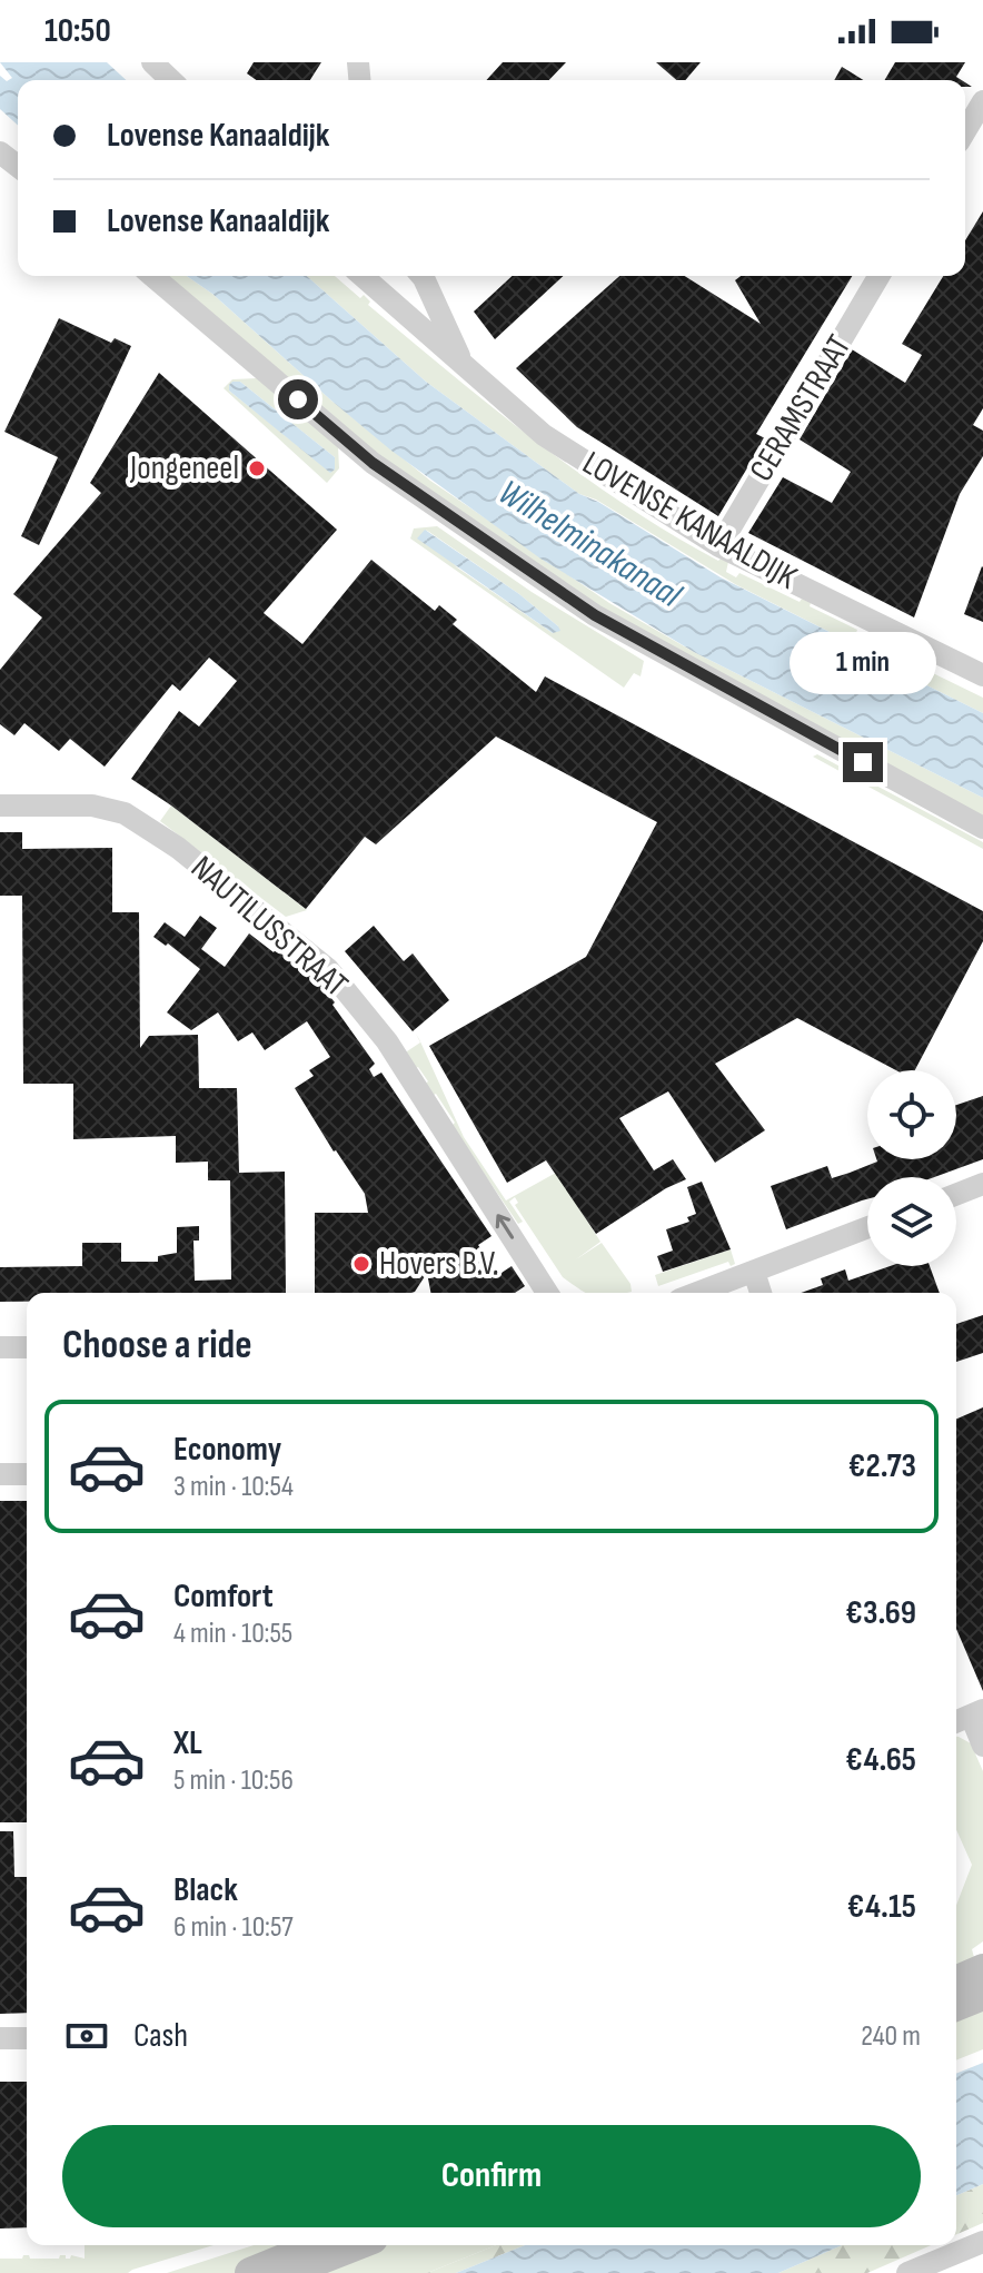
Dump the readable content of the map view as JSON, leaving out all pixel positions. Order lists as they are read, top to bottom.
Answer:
{
  "streets": {
    "street": ["CERAMSTRAAT", "LOVENSE KANAALDIJK", "NAUTILUSSTRAAT"]
  },
  "crossings": [
    ["CERAMSTRAAT", "LOVENSE KANAALDIJK"]
  ],
  "one_way": ["NAUTILUSSTRAAT"],
  "water": ["Wilhelminakanaal"],
  "places": ["Jongeneel", "Hovers B.V."],
  "page": {
    "status": "10:50",
    "banner": ["Lovense Kanaaldijk", "Lovense Kanaaldijk"],
    "bubble": "1 min",
    "heading": "Choose a ride",
    "list": [
      {
        "name": "Economy",
        "note": "3 min · 10:54",
        "value": "€2.73"
      },
      {
        "name": "Comfort",
        "note": "4 min · 10:55",
        "value": "€3.69"
      },
      {
        "name": "XL",
        "note": "5 min · 10:56",
        "value": "€4.65"
      },
      {
        "name": "Black",
        "note": "6 min · 10:57",
        "value": "€4.15"
      }
    ],
    "pay": ["Cash", "240 m"],
    "buttons": "Confirm"
  }
}
